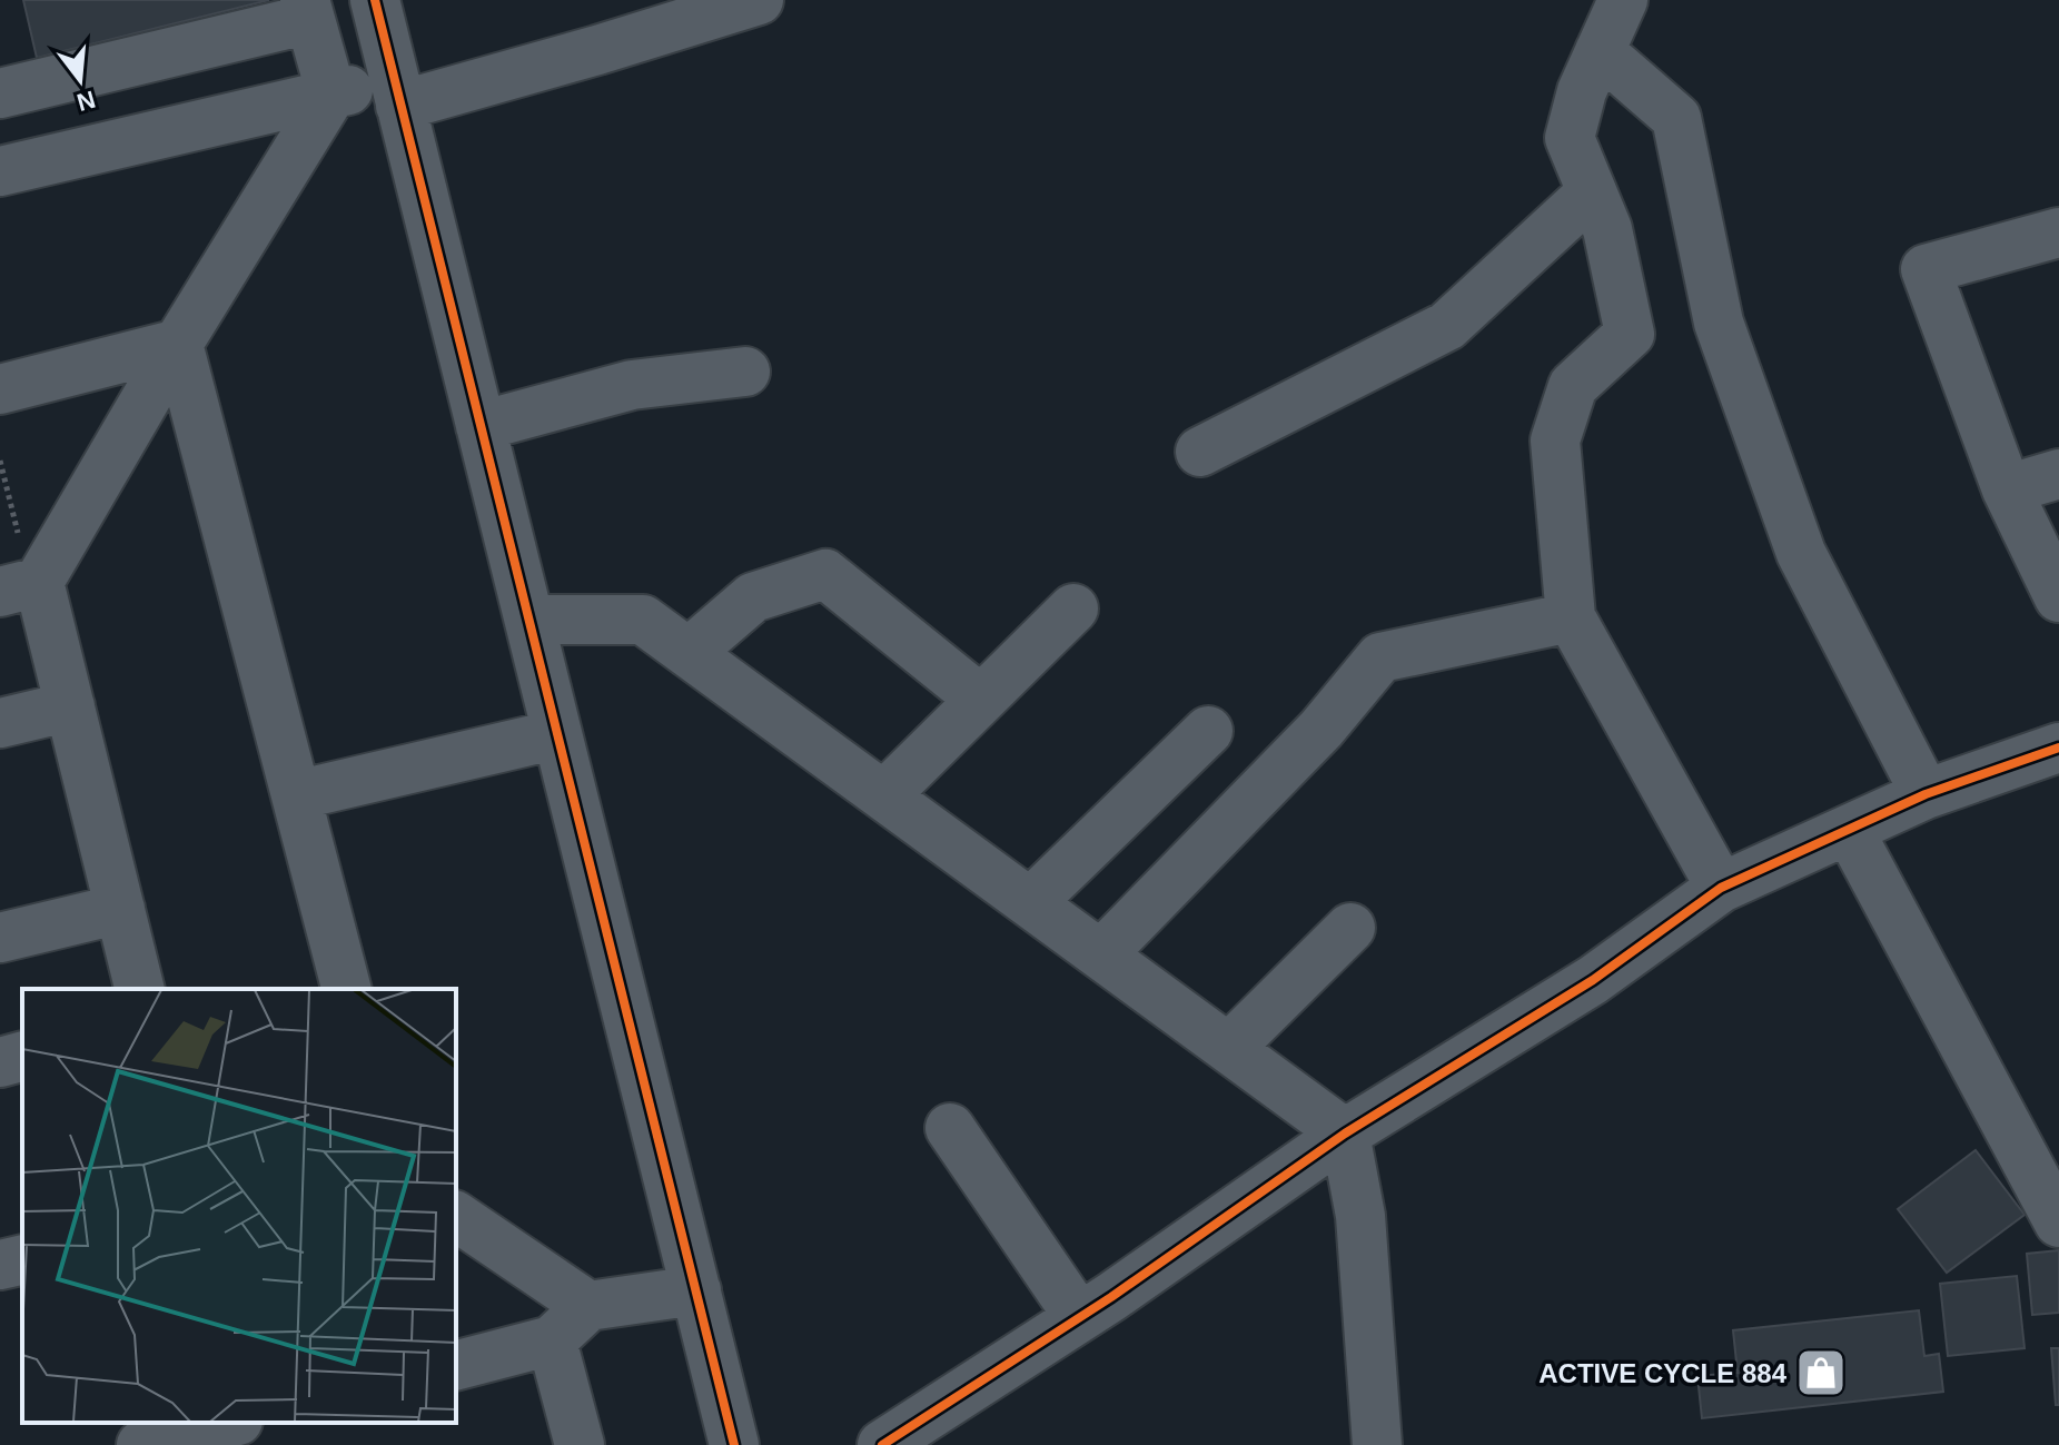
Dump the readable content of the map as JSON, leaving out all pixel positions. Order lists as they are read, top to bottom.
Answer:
{
  "places": {
    "shop": ["ACTIVE CYCLE 884"]
  },
  "north": "bottom"
}
